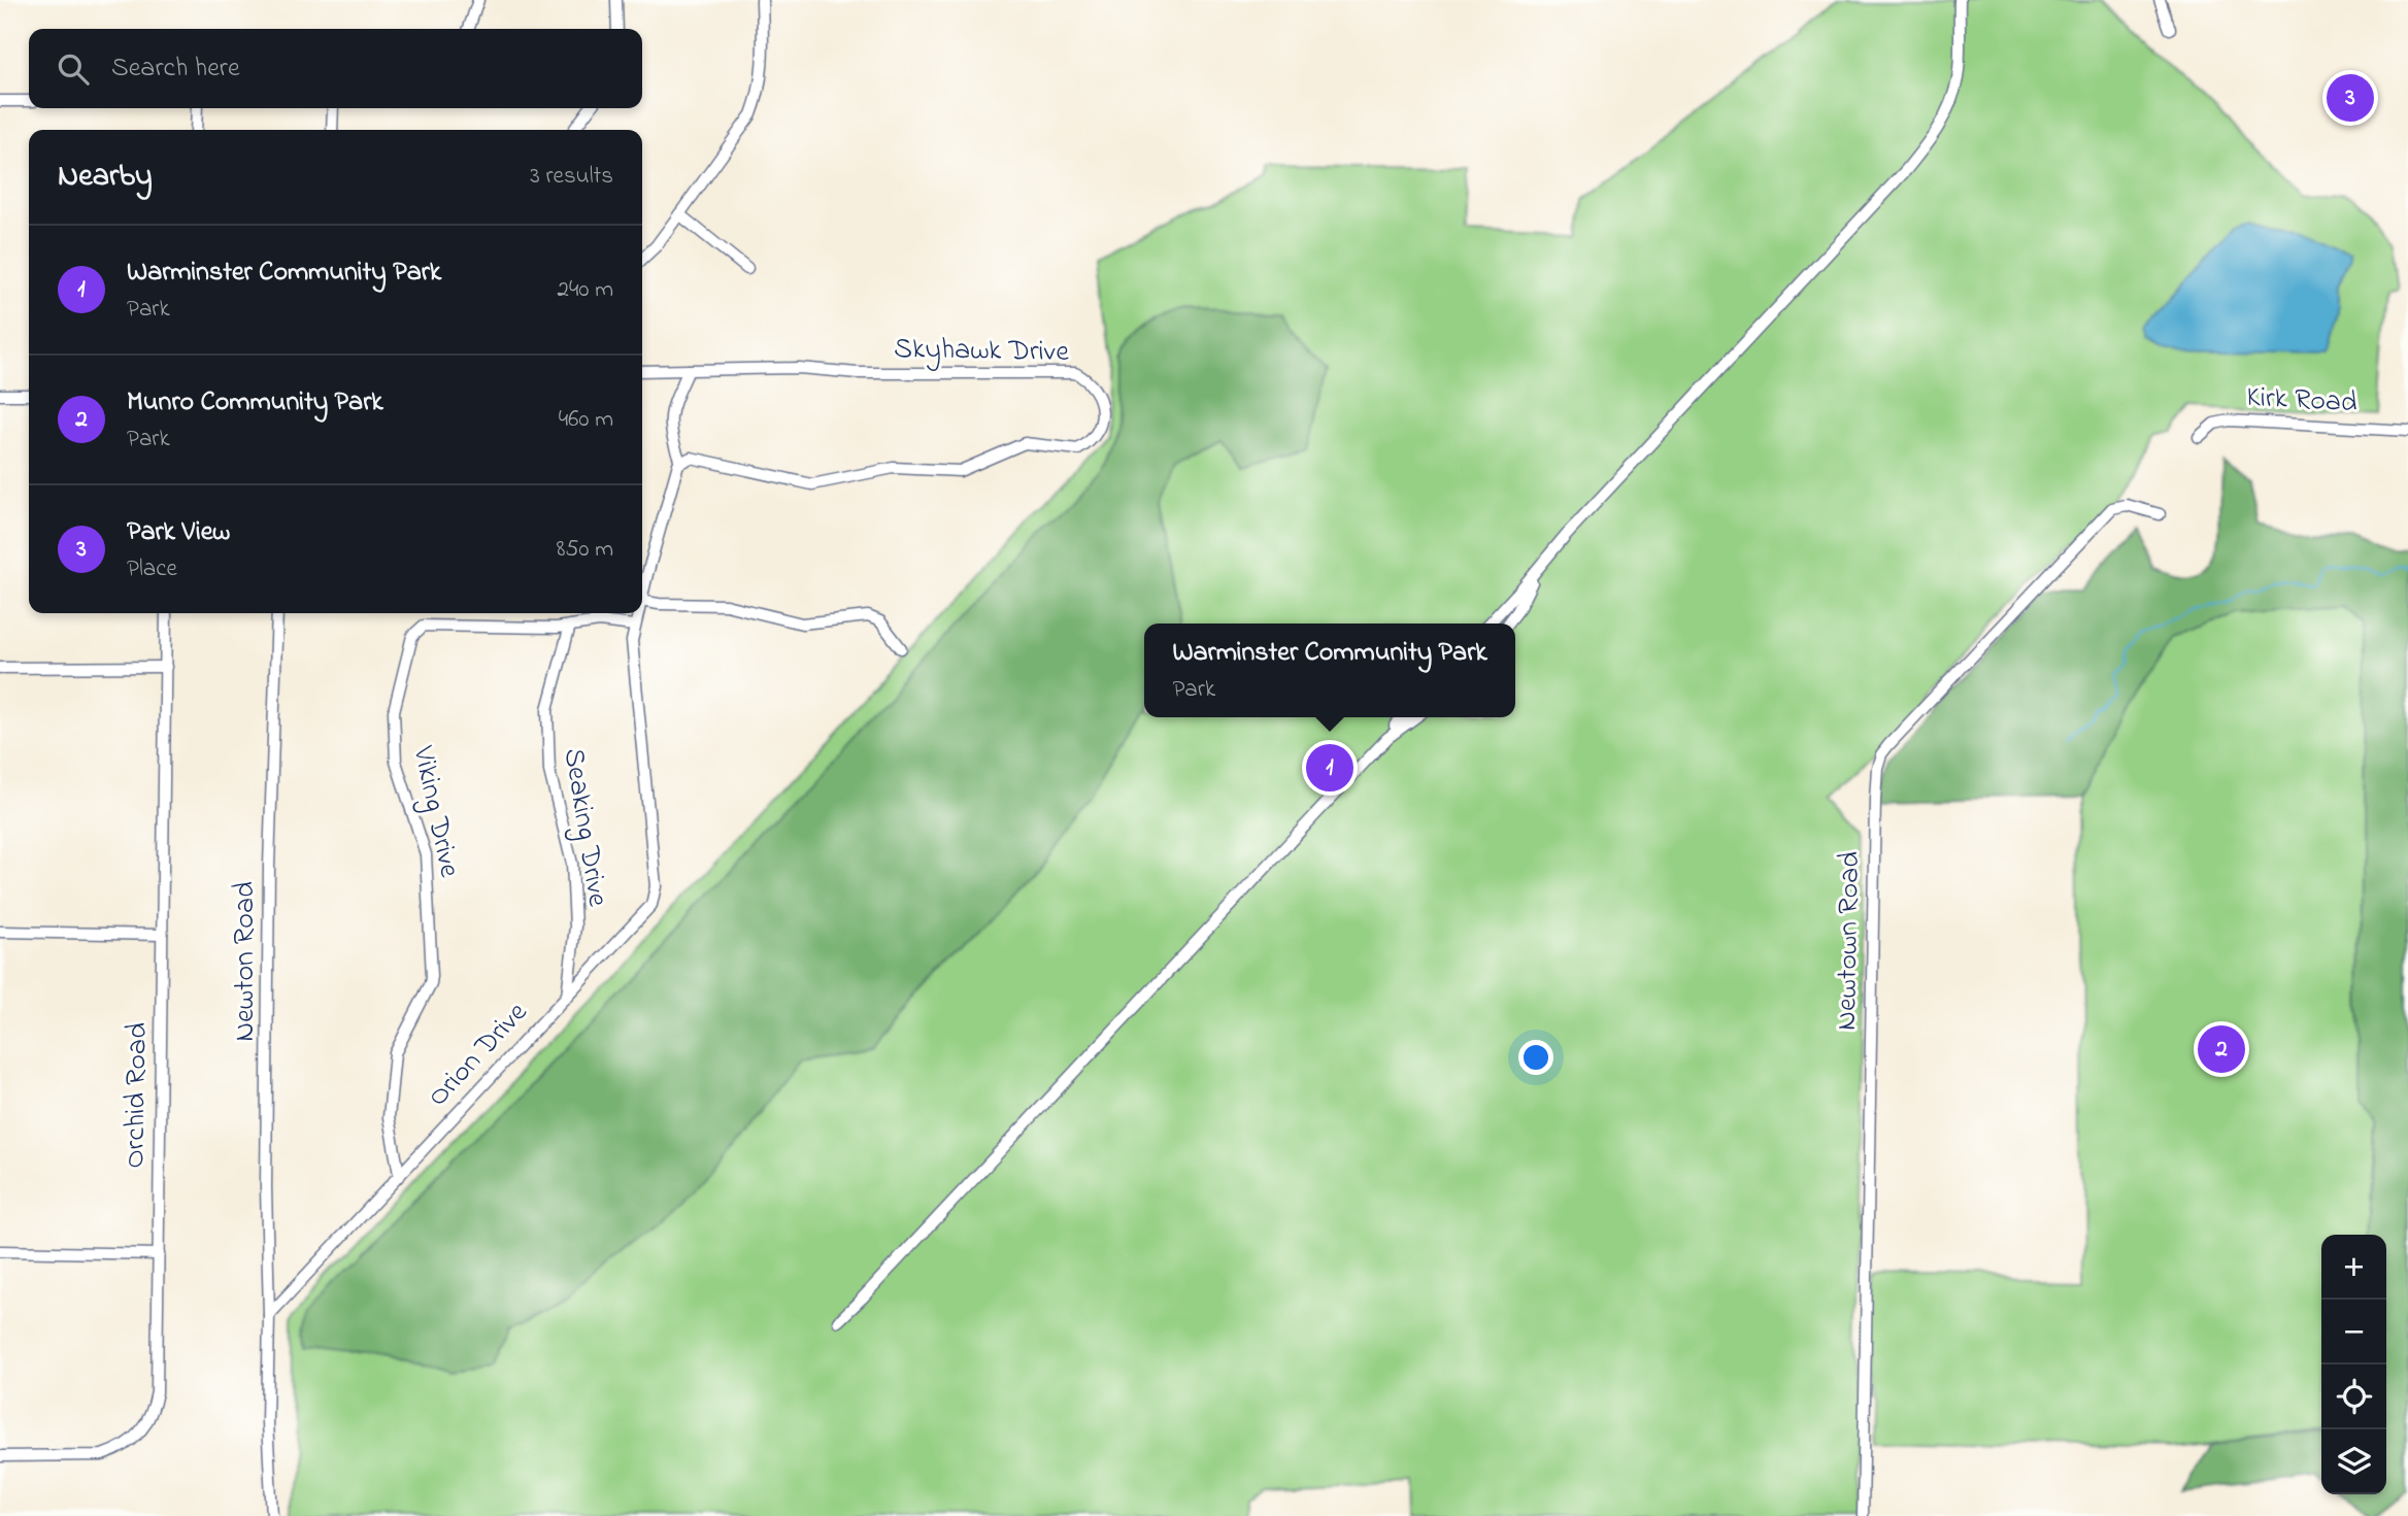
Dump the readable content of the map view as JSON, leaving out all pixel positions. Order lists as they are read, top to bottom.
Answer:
{
  "streets": {
    "street": [
      "Skyhawk Drive",
      "Kirk Road",
      "Viking Drive",
      "Seaking Drive",
      "Newtown Road",
      "Newton Road",
      "Orion Drive",
      "Orchid Road"
    ]
  },
  "crossings": [
    ["Viking Drive", "Seaking Drive"],
    ["Viking Drive", "Orion Drive"],
    ["Seaking Drive", "Orion Drive"],
    ["Newton Road", "Orion Drive"]
  ],
  "page": {
    "search": "Search here",
    "pins": ["3", "1", "2"],
    "heading": ["Nearby", "3 results"],
    "list": [
      {
        "mark": "1",
        "name": "Warminster Community Park",
        "note": "Park",
        "value": "240 m"
      },
      {
        "mark": "2",
        "name": "Munro Community Park",
        "note": "Park",
        "value": "460 m"
      },
      {
        "mark": "3",
        "name": "Park View",
        "note": "Place",
        "value": "850 m"
      }
    ],
    "popup": ["Warminster Community Park", "Park"],
    "map_buttons": ["+", "−"]
  }
}
